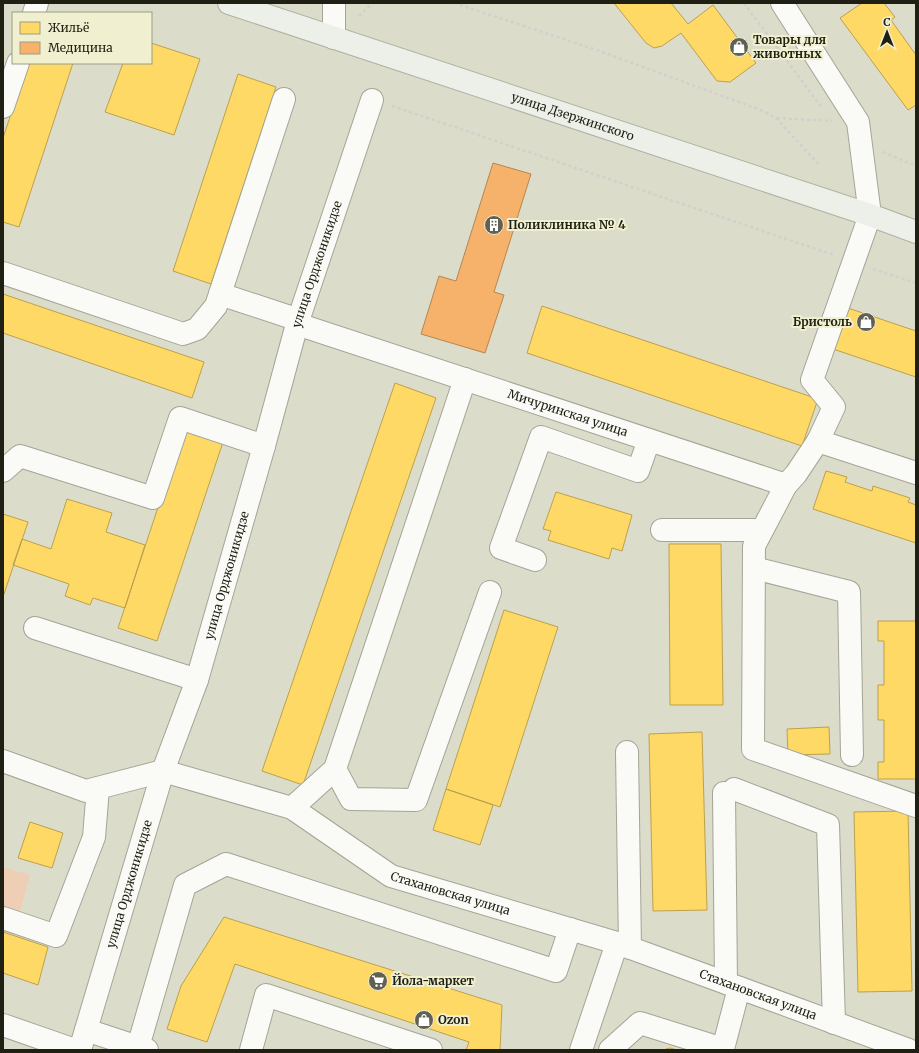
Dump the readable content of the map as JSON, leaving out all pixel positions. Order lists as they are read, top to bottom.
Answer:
{
  "streets": {
    "main road": ["улица Дзержинского"],
    "street": ["улица Орджоникидзе", "Мичуринская улица", "Стахановская улица"]
  },
  "crossings": [
    ["улица Орджоникидзе", "Мичуринская улица"],
    ["улица Орджоникидзе", "Стахановская улица"]
  ],
  "places": {
    "shop": ["Товары для животных", "Бристоль", "Ozon"],
    "building": ["Поликлиника № 4"],
    "supermarket": ["Йола-маркет"]
  },
  "legend": ["Жильё", "Медицина"],
  "north": "top"
}
